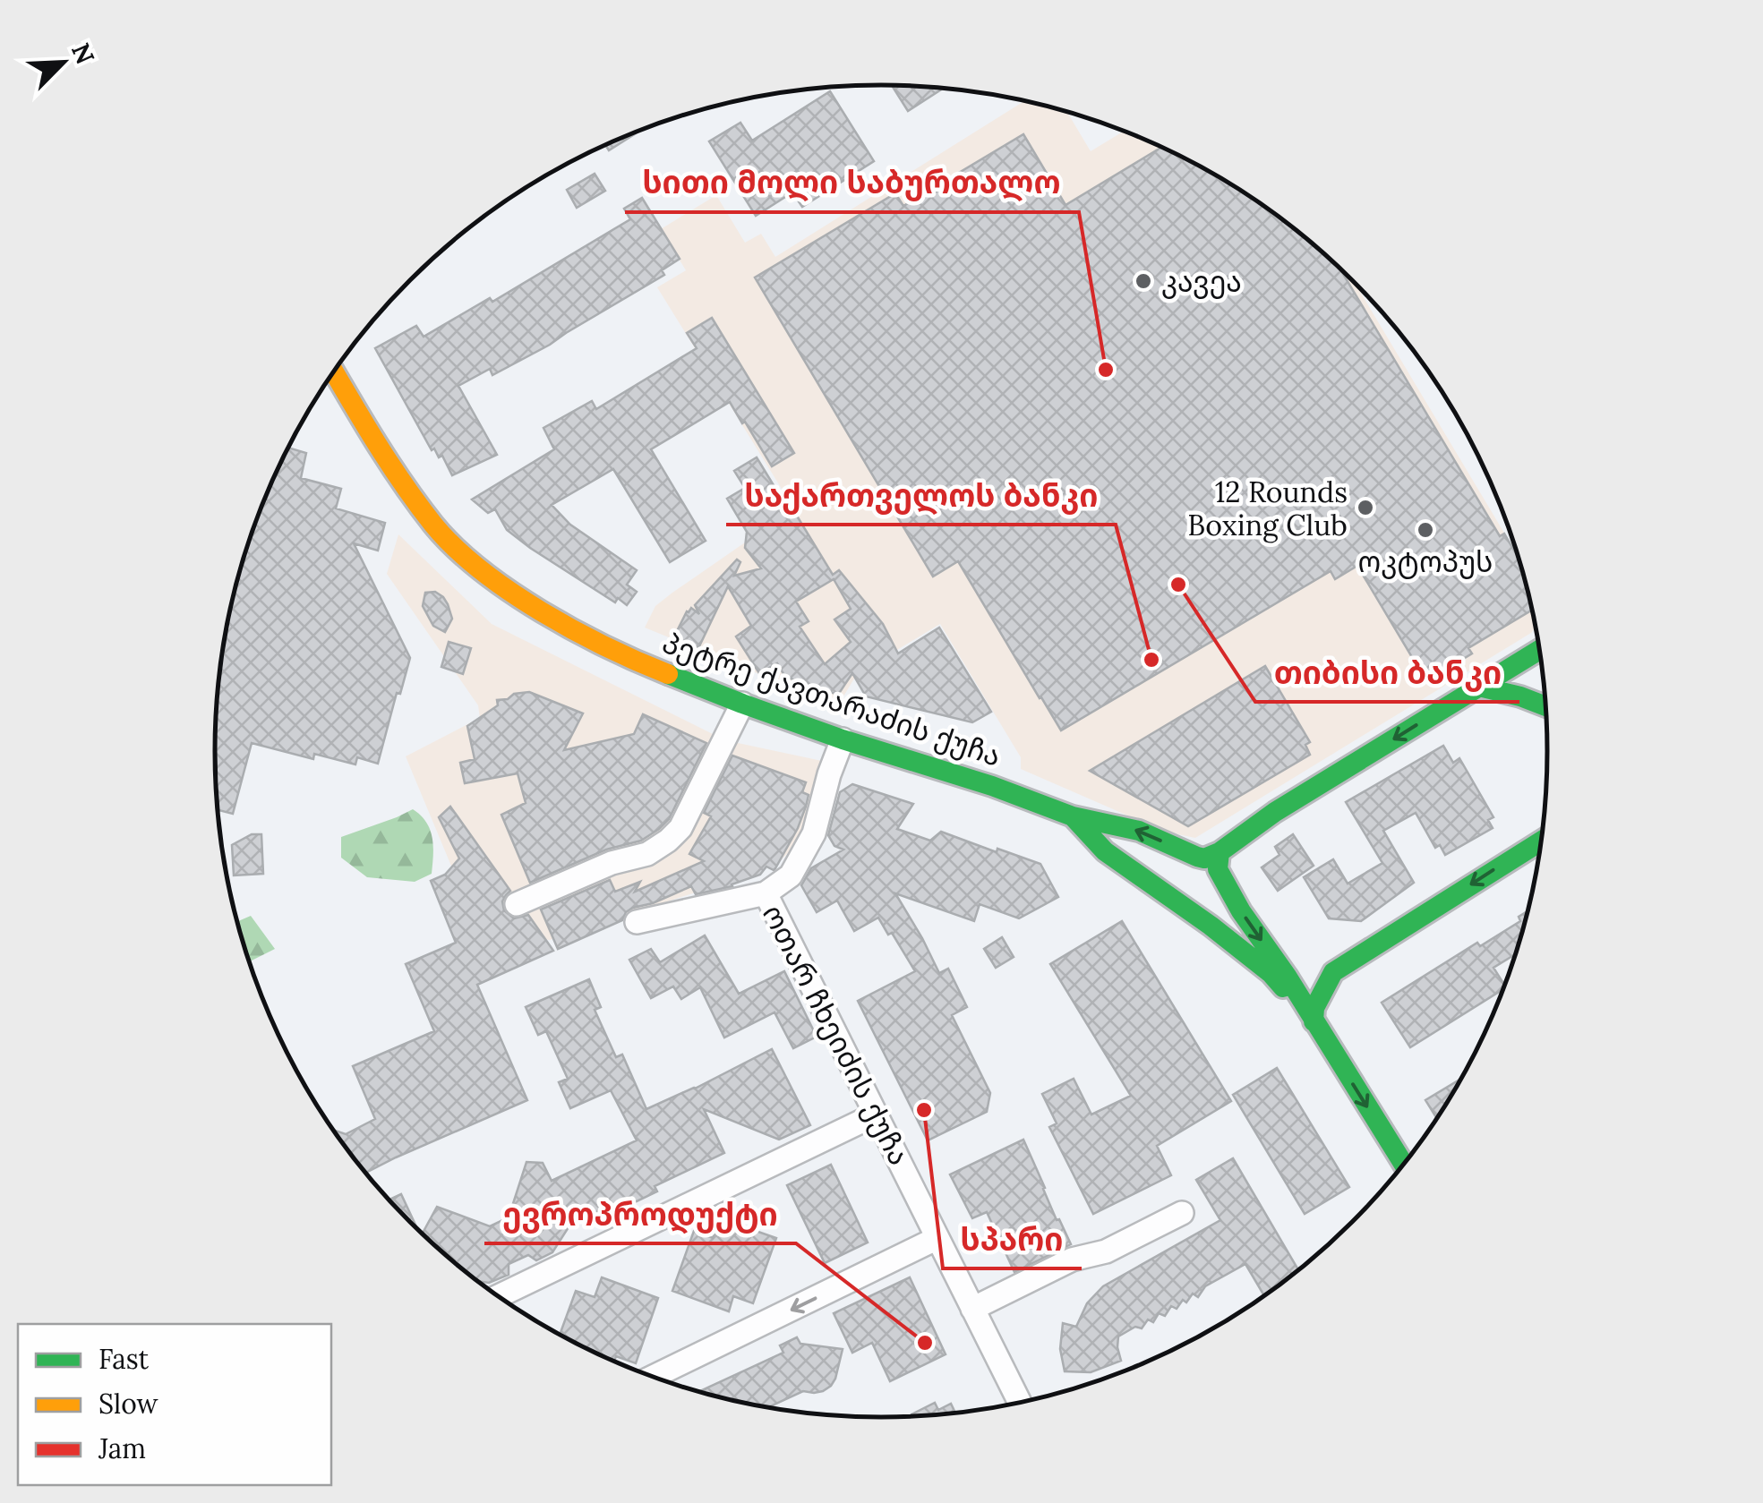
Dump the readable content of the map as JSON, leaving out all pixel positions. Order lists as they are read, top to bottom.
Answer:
{
  "streets": {
    "main road": ["პეტრე ქავთარაძის ქუჩა"],
    "street": ["ოთარ ჩხეიძის ქუჩა"]
  },
  "places": [
    "კავეა",
    "სითი მოლი საბურთალო",
    "12 Rounds Boxing Club",
    "ოკტოპუს",
    "თიბისი ბანკი",
    "საქართველოს ბანკი",
    "სპარი",
    "ევროპროდუქტი"
  ],
  "legend": ["Fast", "Slow", "Jam"],
  "north": "top right"
}
